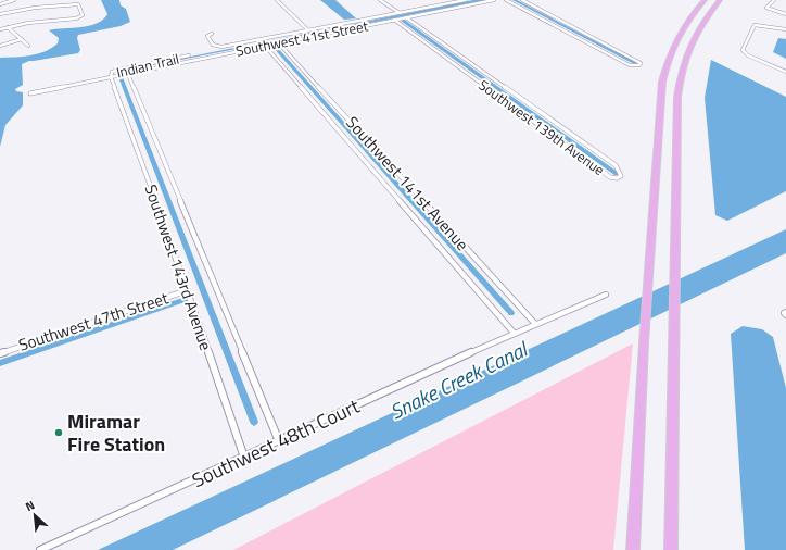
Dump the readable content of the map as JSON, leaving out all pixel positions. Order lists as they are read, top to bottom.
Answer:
{
  "streets": {
    "street": [
      "Southwest 41st Street",
      "Indian Trail",
      "Southwest 139th Avenue",
      "Southwest 141st Avenue",
      "Southwest 143rd Avenue",
      "Southwest 47th Street",
      "Southwest 48th Court"
    ]
  },
  "crossings": [
    ["Southwest 41st Street", "Indian Trail"],
    ["Southwest 41st Street", "Southwest 139th Avenue"],
    ["Southwest 41st Street", "Southwest 141st Avenue"],
    ["Southwest 41st Street", "Southwest 143rd Avenue"],
    ["Indian Trail", "Southwest 143rd Avenue"],
    ["Southwest 141st Avenue", "Southwest 48th Court"],
    ["Southwest 143rd Avenue", "Southwest 47th Street"],
    ["Southwest 143rd Avenue", "Southwest 48th Court"]
  ],
  "water": ["Snake Creek Canal"],
  "places": ["Miramar Fire Station"],
  "north": "top left"
}
